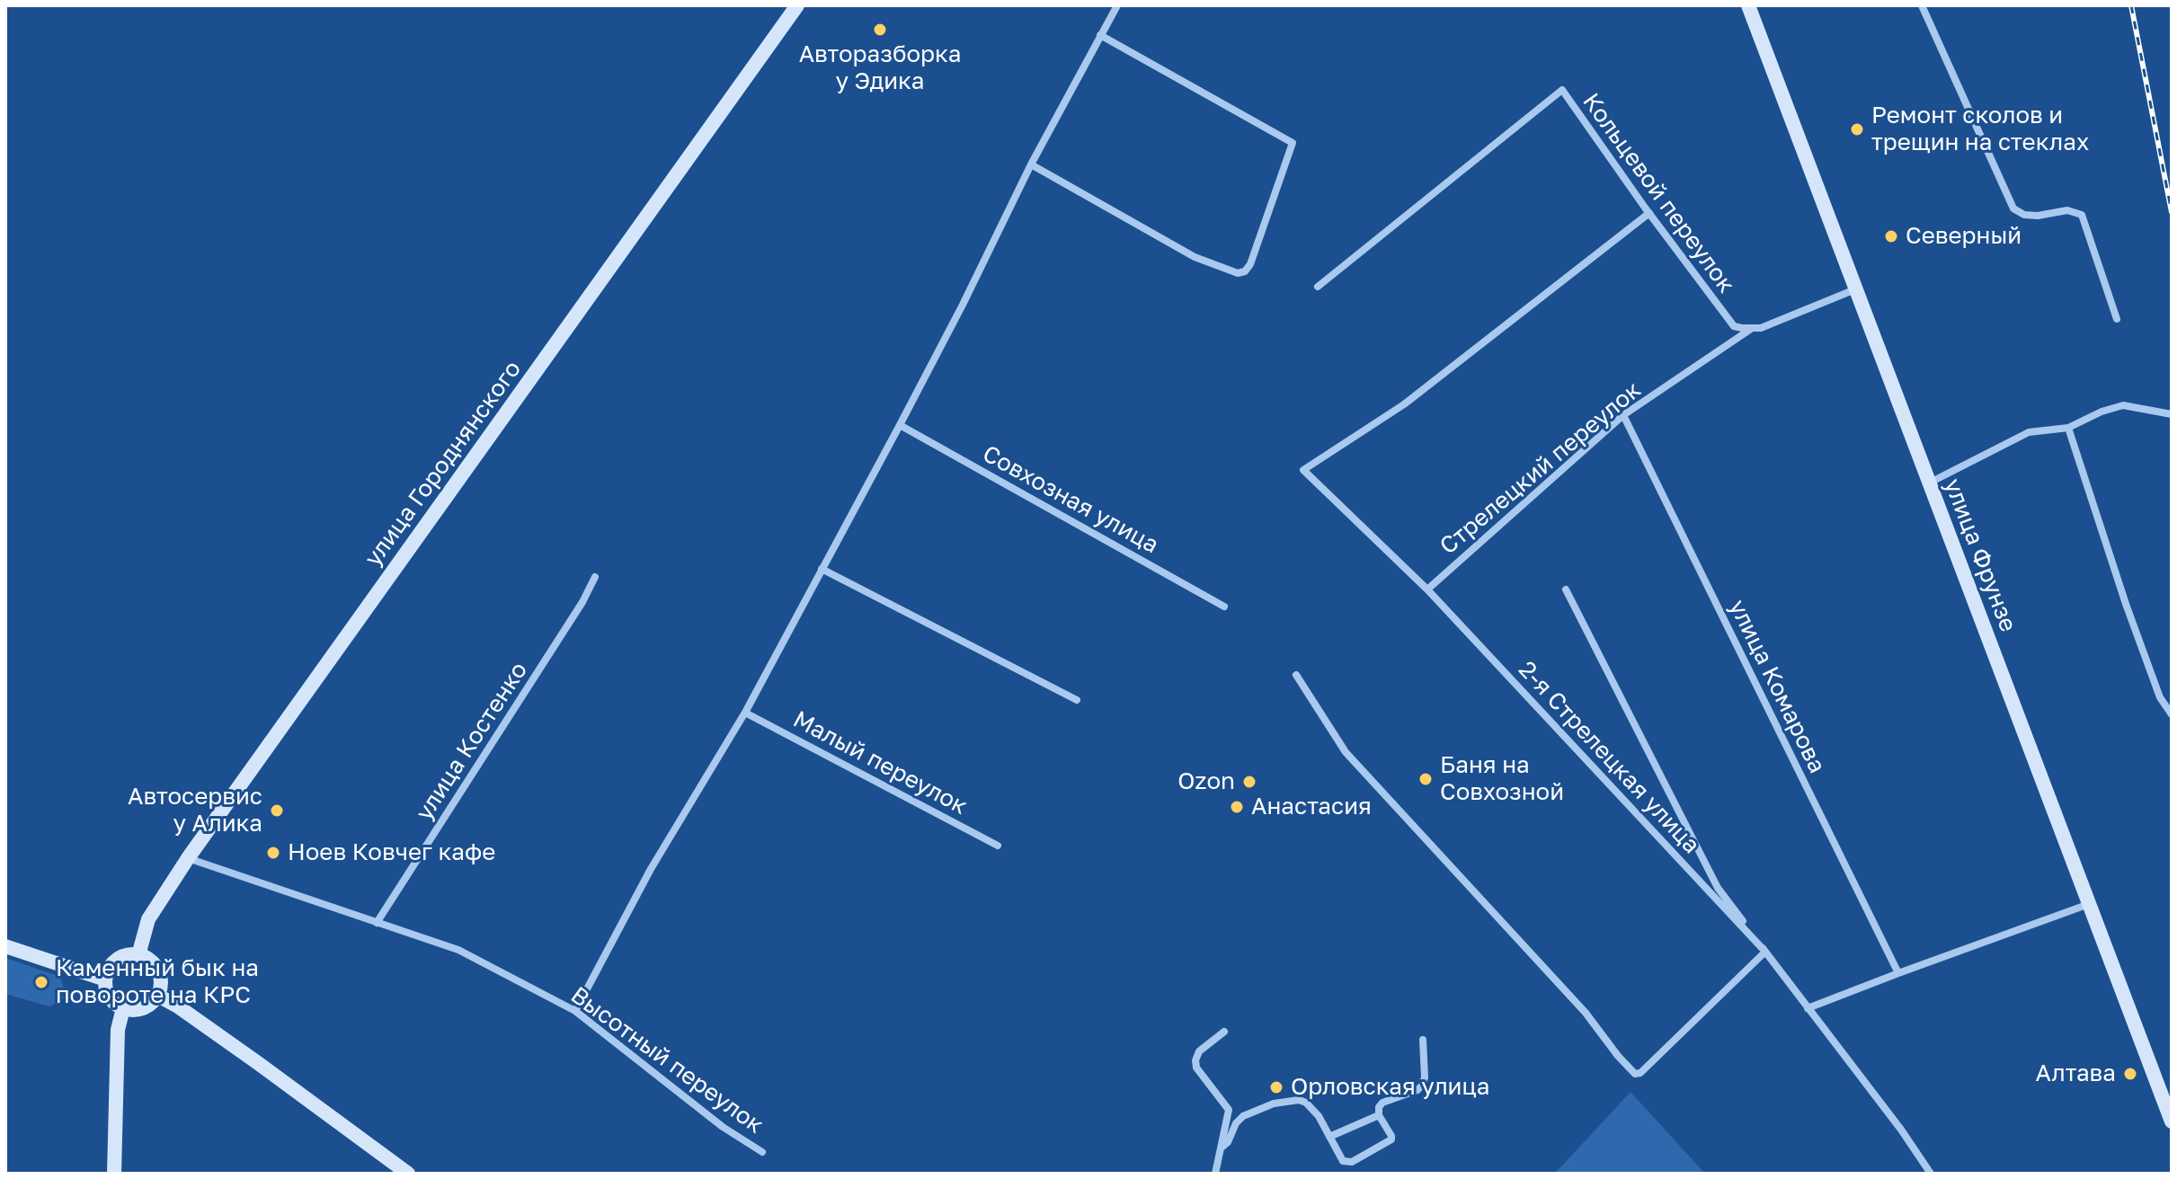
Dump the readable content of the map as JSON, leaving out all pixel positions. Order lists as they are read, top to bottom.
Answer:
{
  "streets": {
    "main road": ["улица Городнянского", "улица Фрунзе"],
    "street": [
      "Кольцевой переулок",
      "Стрелецкий переулок",
      "Совхозная улица",
      "улица Комарова",
      "улица Костенко",
      "2-я Стрелецкая улица",
      "Малый переулок",
      "Высотный переулок"
    ]
  },
  "crossings": [
    ["Кольцевой переулок", "Стрелецкий переулок"],
    ["Кольцевой переулок", "2-я Стрелецкая улица"],
    ["улица Городнянского", "Высотный переулок"],
    ["Стрелецкий переулок", "улица Комарова"],
    ["Стрелецкий переулок", "2-я Стрелецкая улица"],
    ["улица Костенко", "Высотный переулок"]
  ],
  "places": [
    "Авторазборка у Эдика",
    "Ремонт сколов и трещин на стеклах",
    "Северный",
    "Баня на Совхозной",
    "Ozon",
    "Анастасия",
    "Автосервис у Алика",
    "Ноев Ковчег кафе",
    "Каменный бык на повороте на КРС",
    "Алтава",
    "Орловская улица"
  ]
}
